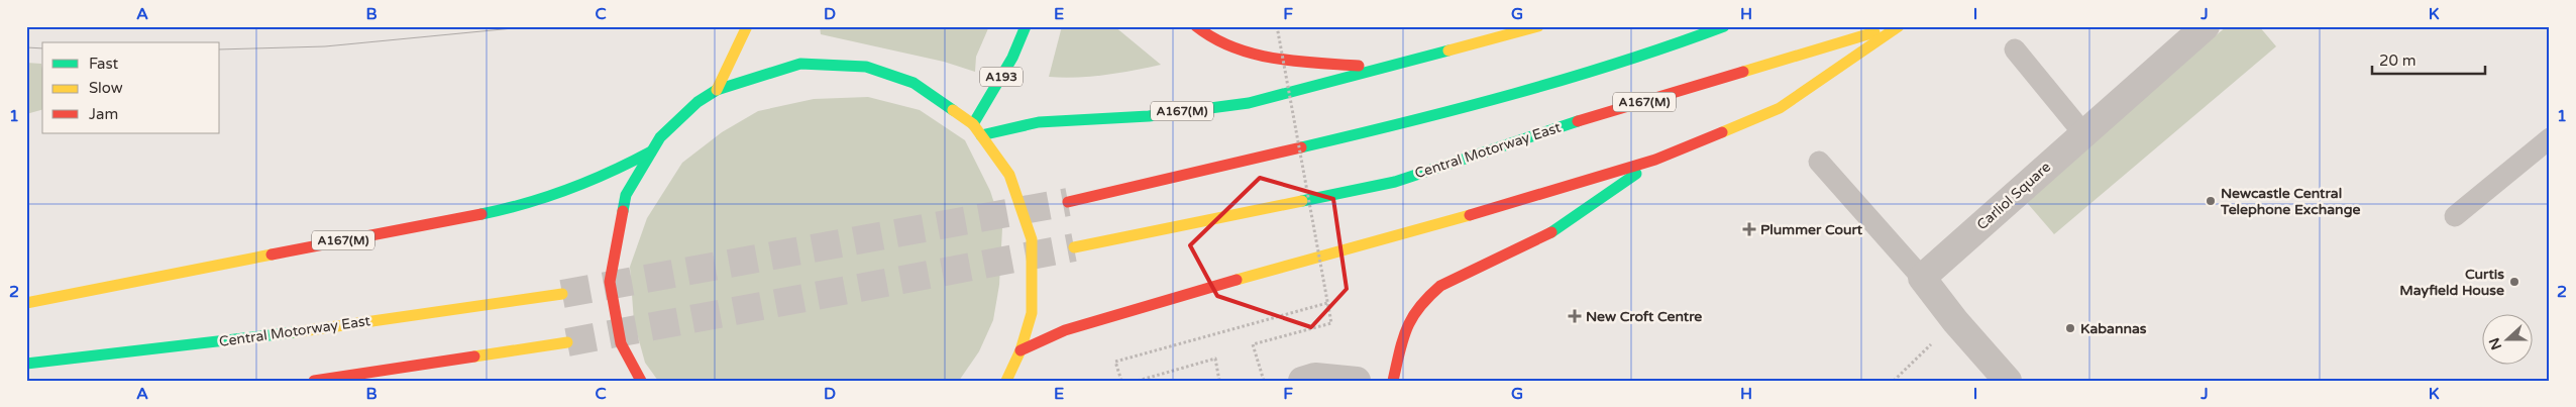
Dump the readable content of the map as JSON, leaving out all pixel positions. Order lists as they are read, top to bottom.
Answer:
{
  "streets": {
    "main road": ["A193", "A167(M)", "Central Motorway East"],
    "street": ["Carliol Square"]
  },
  "crossings": [
    ["A167(M)", "Central Motorway East"]
  ],
  "places": {
    "other": ["Newcastle Central Telephone Exchange", "Curtis Mayfield House", "Kabannas"],
    "health": ["Plummer Court", "New Croft Centre"]
  },
  "legend": ["Fast", "Slow", "Jam"],
  "scale_bar": "20 m",
  "north": "left",
  "grid": {
    "columns": [
      "A",
      "B",
      "C",
      "D",
      "E",
      "F",
      "G",
      "H",
      "I",
      "J",
      "K"
    ],
    "rows": ["1", "2"]
  }
}
